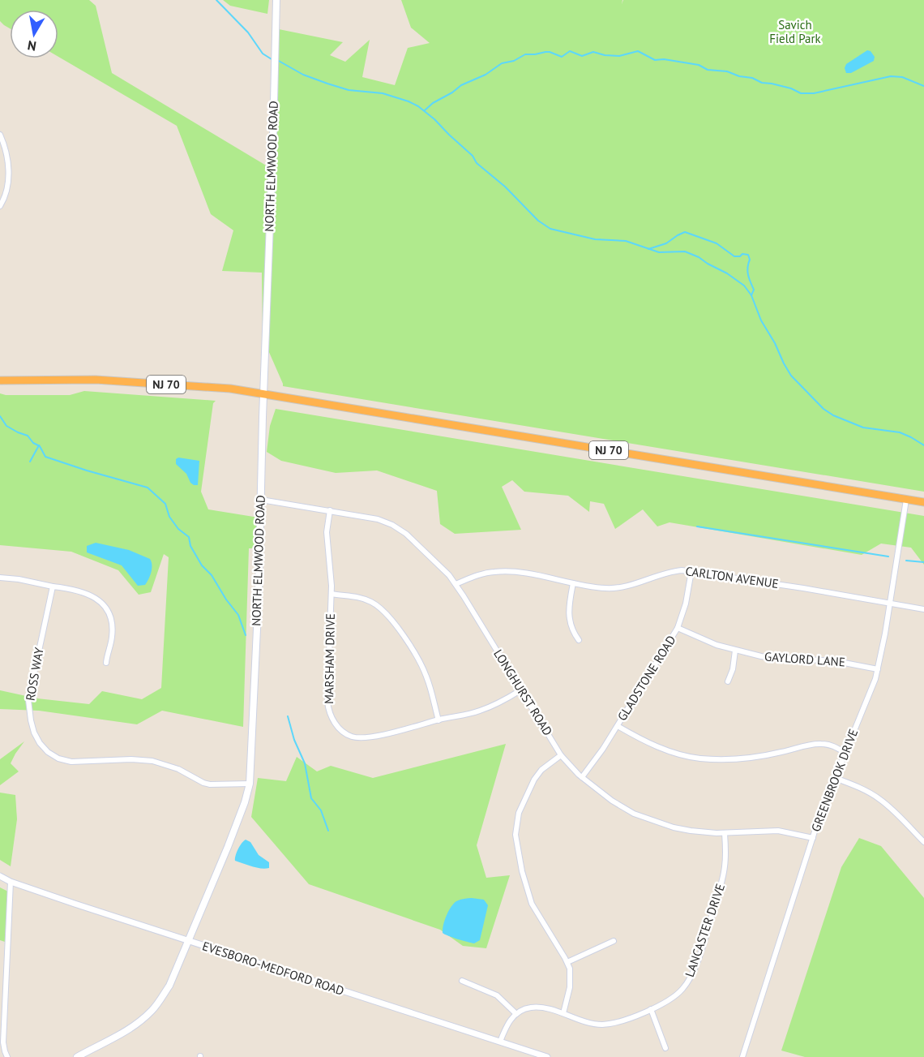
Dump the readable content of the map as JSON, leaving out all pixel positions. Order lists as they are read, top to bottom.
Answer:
{
  "streets": {
    "highway": ["NJ 70"],
    "main road": ["NORTH ELMWOOD ROAD"],
    "street": [
      "CARLTON AVENUE",
      "MARSHAM DRIVE",
      "GAYLORD LANE",
      "ROSS WAY",
      "GLADSTONE ROAD",
      "LONGHURST ROAD",
      "GREENBROOK DRIVE",
      "LANCASTER DRIVE",
      "EVESBORO-MEDFORD ROAD"
    ]
  },
  "crossings": [
    ["NORTH ELMWOOD ROAD", "NJ 70"],
    ["NORTH ELMWOOD ROAD", "ROSS WAY"],
    ["NORTH ELMWOOD ROAD", "LONGHURST ROAD"],
    ["NORTH ELMWOOD ROAD", "EVESBORO-MEDFORD ROAD"],
    ["NJ 70", "GREENBROOK DRIVE"],
    ["CARLTON AVENUE", "GLADSTONE ROAD"],
    ["CARLTON AVENUE", "LONGHURST ROAD"],
    ["CARLTON AVENUE", "GREENBROOK DRIVE"],
    ["MARSHAM DRIVE", "LONGHURST ROAD"],
    ["GAYLORD LANE", "GLADSTONE ROAD"],
    ["GAYLORD LANE", "GREENBROOK DRIVE"],
    ["GLADSTONE ROAD", "LONGHURST ROAD"],
    ["LONGHURST ROAD", "GREENBROOK DRIVE"],
    ["LONGHURST ROAD", "LANCASTER DRIVE"]
  ],
  "parks": ["Savich Field Park"],
  "north": "bottom"
}
